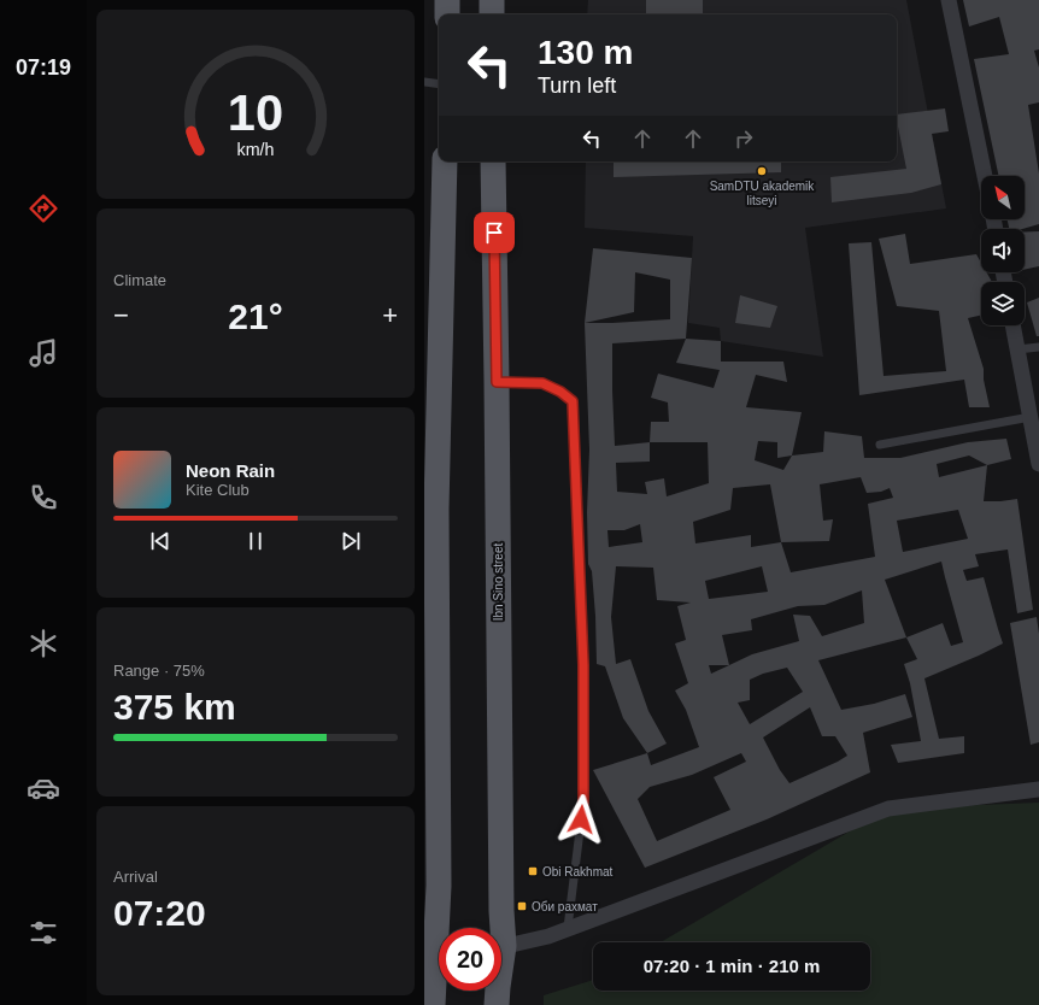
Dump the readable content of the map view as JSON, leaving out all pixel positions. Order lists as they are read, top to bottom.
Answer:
{
  "streets": {
    "main road": ["Ibn Sino street"]
  },
  "places": {
    "other": ["SamDTU akademik litseyi"],
    "transit": ["Obi Rakhmat", "Оби рахмат"]
  },
  "north": "top left",
  "page": {
    "tabs": "07:19",
    "turn": ["130 m", "Turn left"],
    "tile": [
      "Climate",
      ["Range · 75%", "375 km"],
      ["Arrival", "07:20"]
    ],
    "heat": ["−", "21°", "+"],
    "song": ["Neon Rain", "Kite Club"],
    "limit": "20",
    "trip": "07:20 · 1 min · 210 m",
    "gauge": ["10", "km/h"]
  }
}
